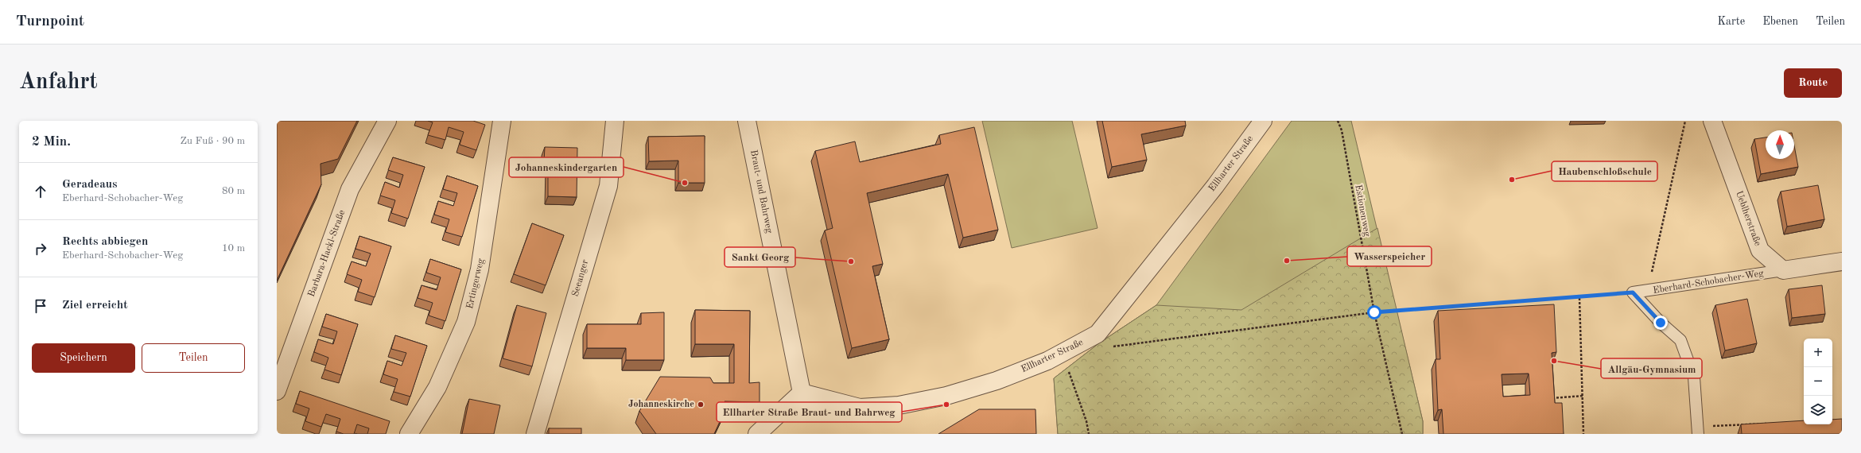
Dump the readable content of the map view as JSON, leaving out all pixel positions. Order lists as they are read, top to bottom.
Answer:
{
  "streets": {
    "street": [
      "Ellharter Straße",
      "Braut- und Bahrweg",
      "Ueblherstraße",
      "Barbara-Hackl-Straße",
      "Seeanger",
      "Ertingerweg"
    ],
    "lane": ["Eberhard-Schobacher-Weg"],
    "path": ["Estionenweg"]
  },
  "crossings": [
    ["Ellharter Straße", "Braut- und Bahrweg"],
    ["Ueblherstraße", "Eberhard-Schobacher-Weg"]
  ],
  "places": [
    "Haubenschloßschule",
    "Johanneskindergarten",
    "Wasserspeicher",
    "Sankt Georg",
    "Allgäu-Gymnasium",
    "Johanneskirche",
    "Ellharter Straße Braut- und Bahrweg"
  ],
  "north": "top",
  "page": {
    "header": "Turnpoint",
    "nav": ["Karte", "Ebenen", "Teilen"],
    "buttons": [
      "Route",
      ["Speichern", "Teilen"]
    ],
    "title": "Anfahrt",
    "heading": ["2 Min.", "Zu Fuß · 90 m"],
    "list": [
      ["Geradeaus", "Eberhard-Schobacher-Weg", "80 m"],
      ["Rechts abbiegen", "Eberhard-Schobacher-Weg", "10 m"],
      "Ziel erreicht"
    ],
    "map_buttons": ["+", "−"]
  }
}
